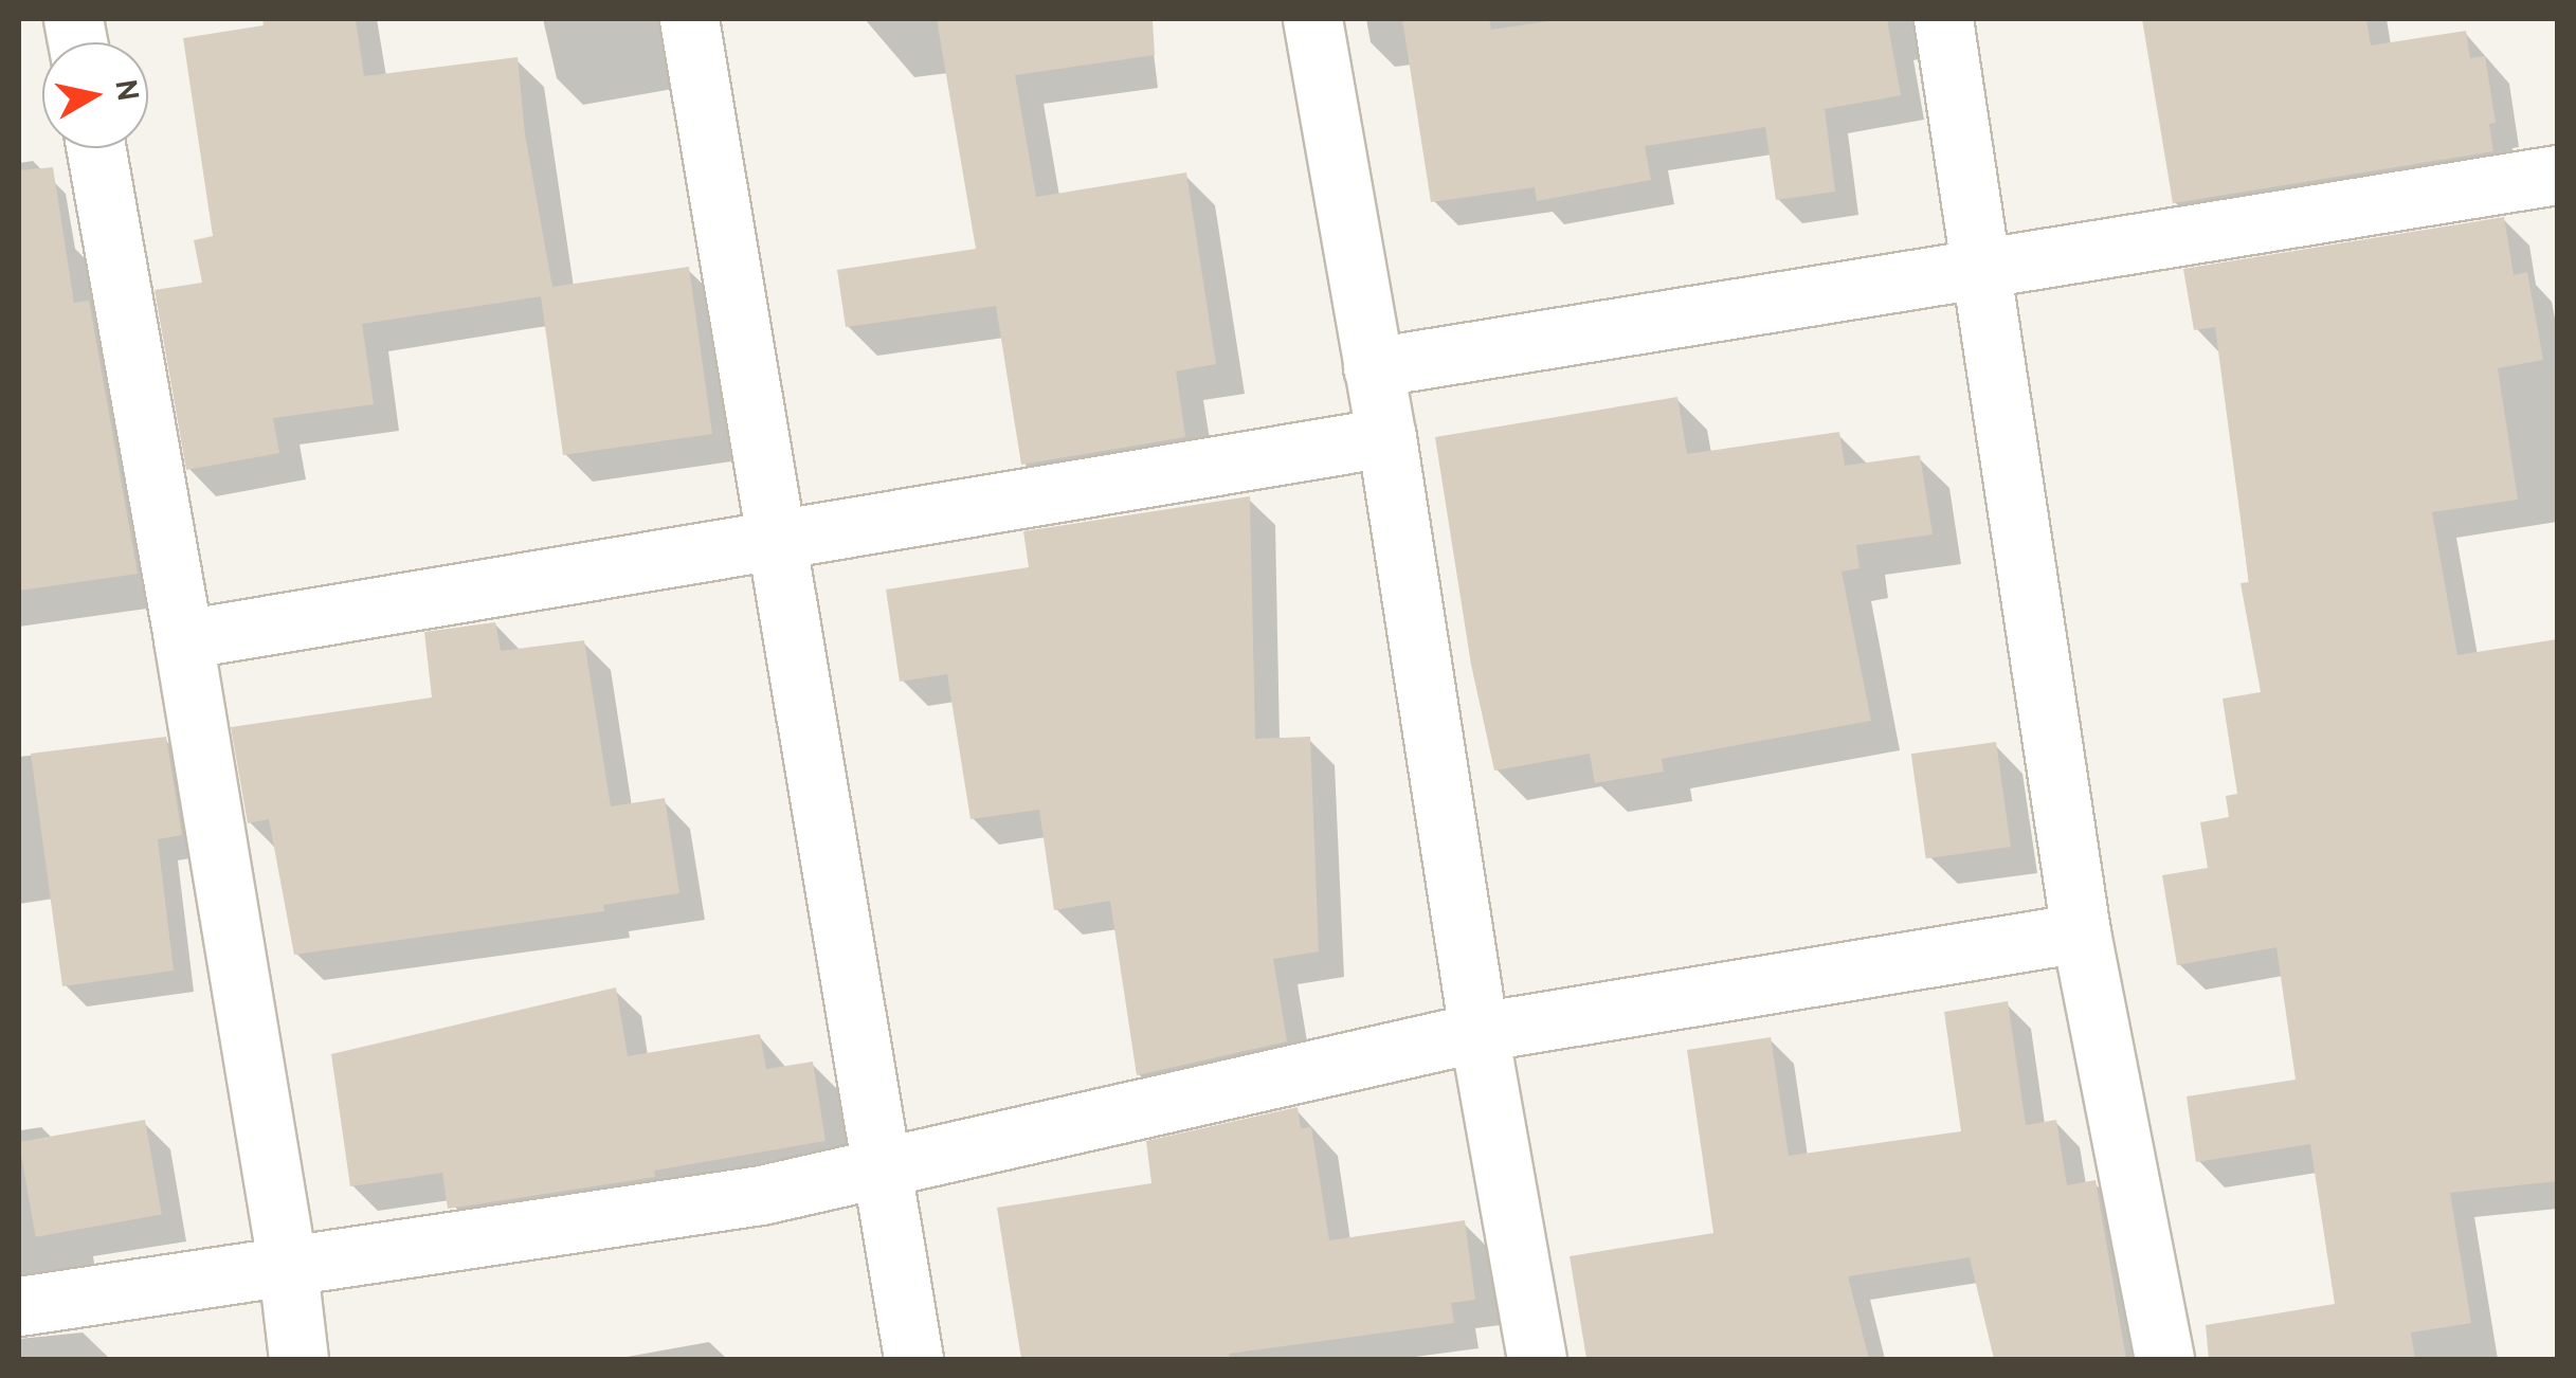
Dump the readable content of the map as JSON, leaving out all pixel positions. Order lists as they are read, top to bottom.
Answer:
{
  "north": "right"
}
